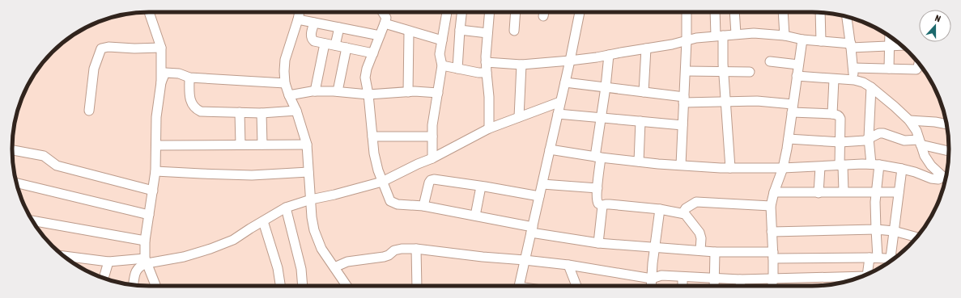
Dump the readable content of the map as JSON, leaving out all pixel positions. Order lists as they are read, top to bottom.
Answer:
{
  "north": "top"
}
